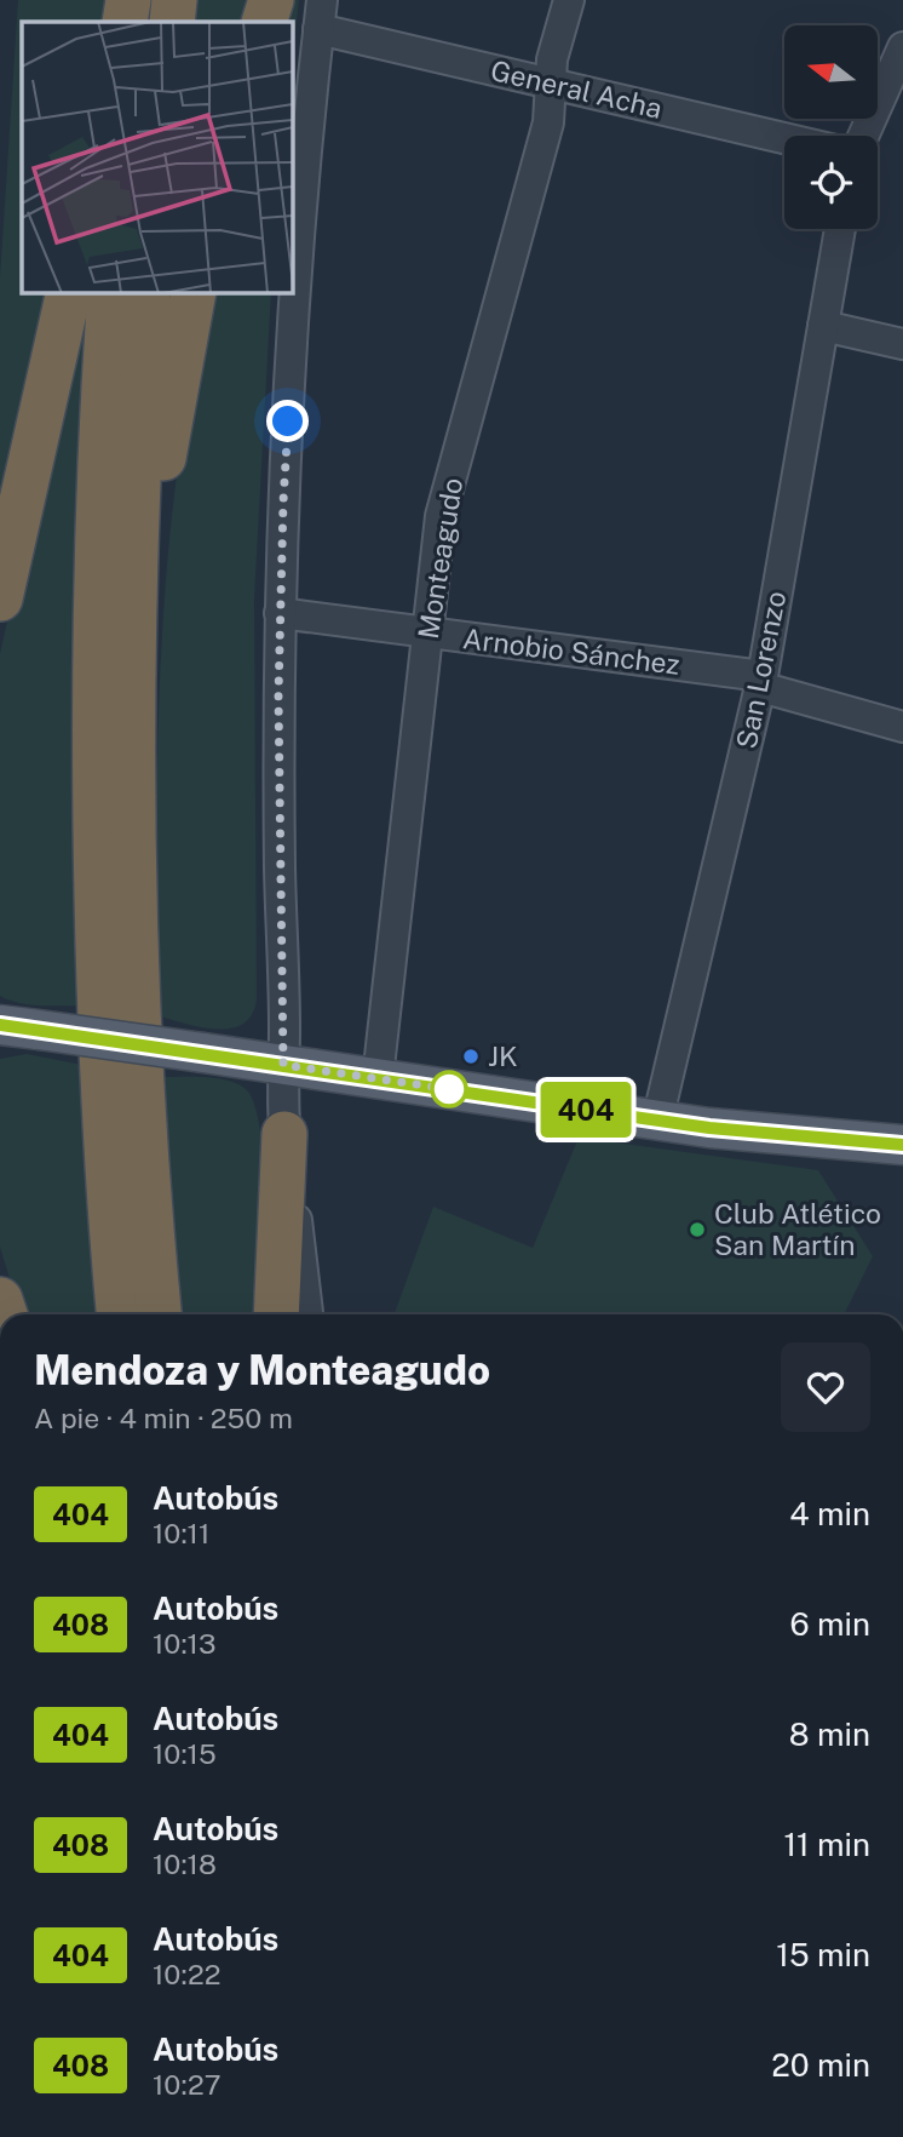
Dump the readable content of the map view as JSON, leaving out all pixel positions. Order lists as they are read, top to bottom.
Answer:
{
  "streets": {
    "street": [
      "General Acha",
      "Monteagudo",
      "Arnobio Sánchez",
      "San Lorenzo"
    ]
  },
  "crossings": [
    ["General Acha", "Monteagudo"],
    ["Monteagudo", "Arnobio Sánchez"],
    ["Arnobio Sánchez", "San Lorenzo"]
  ],
  "places": ["JK", "Club Atlético San Martín"],
  "lines": ["bus line 404"],
  "north": "left",
  "page": {
    "on_map": "404",
    "heading": ["Mendoza y Monteagudo", "A pie · 4 min · 250 m"],
    "list": [
      {
        "mark": "404",
        "name": "Autobús",
        "note": "10:11",
        "value": "4 min"
      },
      {
        "mark": "408",
        "name": "Autobús",
        "note": "10:13",
        "value": "6 min"
      },
      {
        "mark": "404",
        "name": "Autobús",
        "note": "10:15",
        "value": "8 min"
      },
      {
        "mark": "408",
        "name": "Autobús",
        "note": "10:18",
        "value": "11 min"
      },
      {
        "mark": "404",
        "name": "Autobús",
        "note": "10:22",
        "value": "15 min"
      },
      {
        "mark": "408",
        "name": "Autobús",
        "note": "10:27",
        "value": "20 min"
      }
    ]
  }
}
